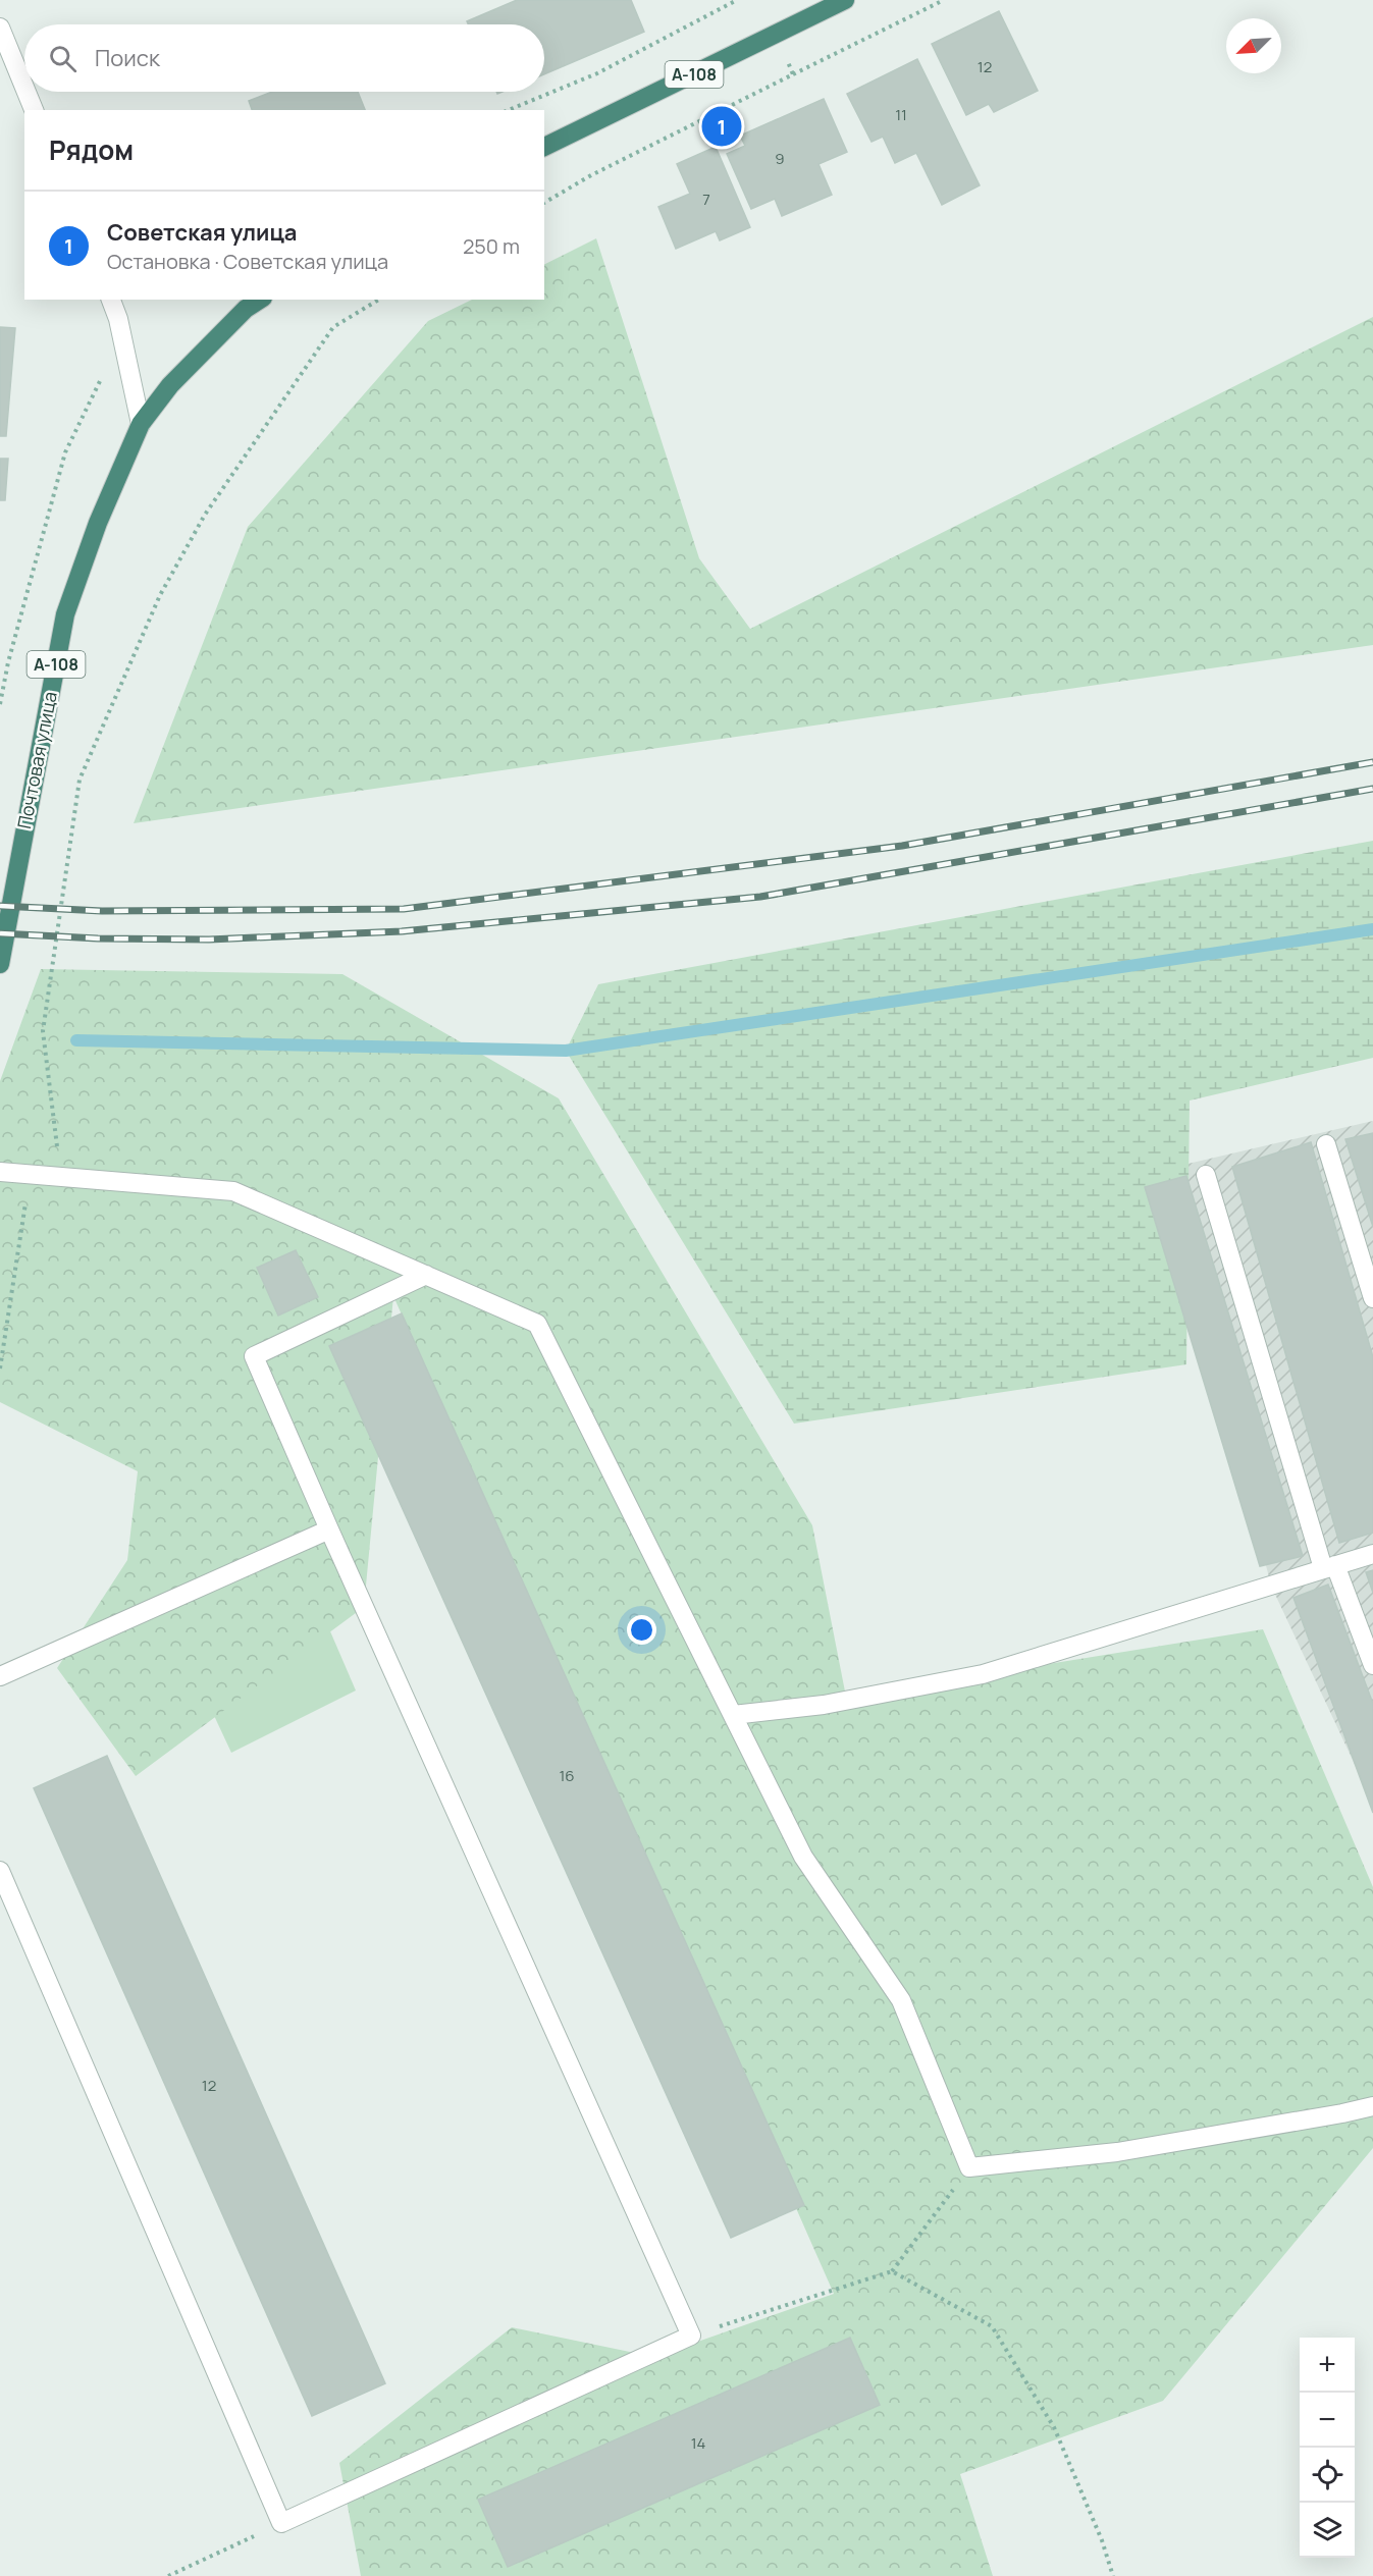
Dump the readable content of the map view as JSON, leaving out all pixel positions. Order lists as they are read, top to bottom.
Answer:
{
  "streets": {
    "highway": ["А-108", "Почтовая улица"]
  },
  "house_numbers": [
    "12",
    "11",
    "9",
    "7",
    "16",
    "12",
    "14"
  ],
  "north": "bottom left",
  "page": {
    "search": "Поиск",
    "pins": "1",
    "heading": "Рядом",
    "list": [
      {
        "mark": "1",
        "name": "Советская улица",
        "note": "Остановка · Советская улица",
        "value": "250 m"
      }
    ],
    "map_buttons": ["+", "−"]
  }
}
